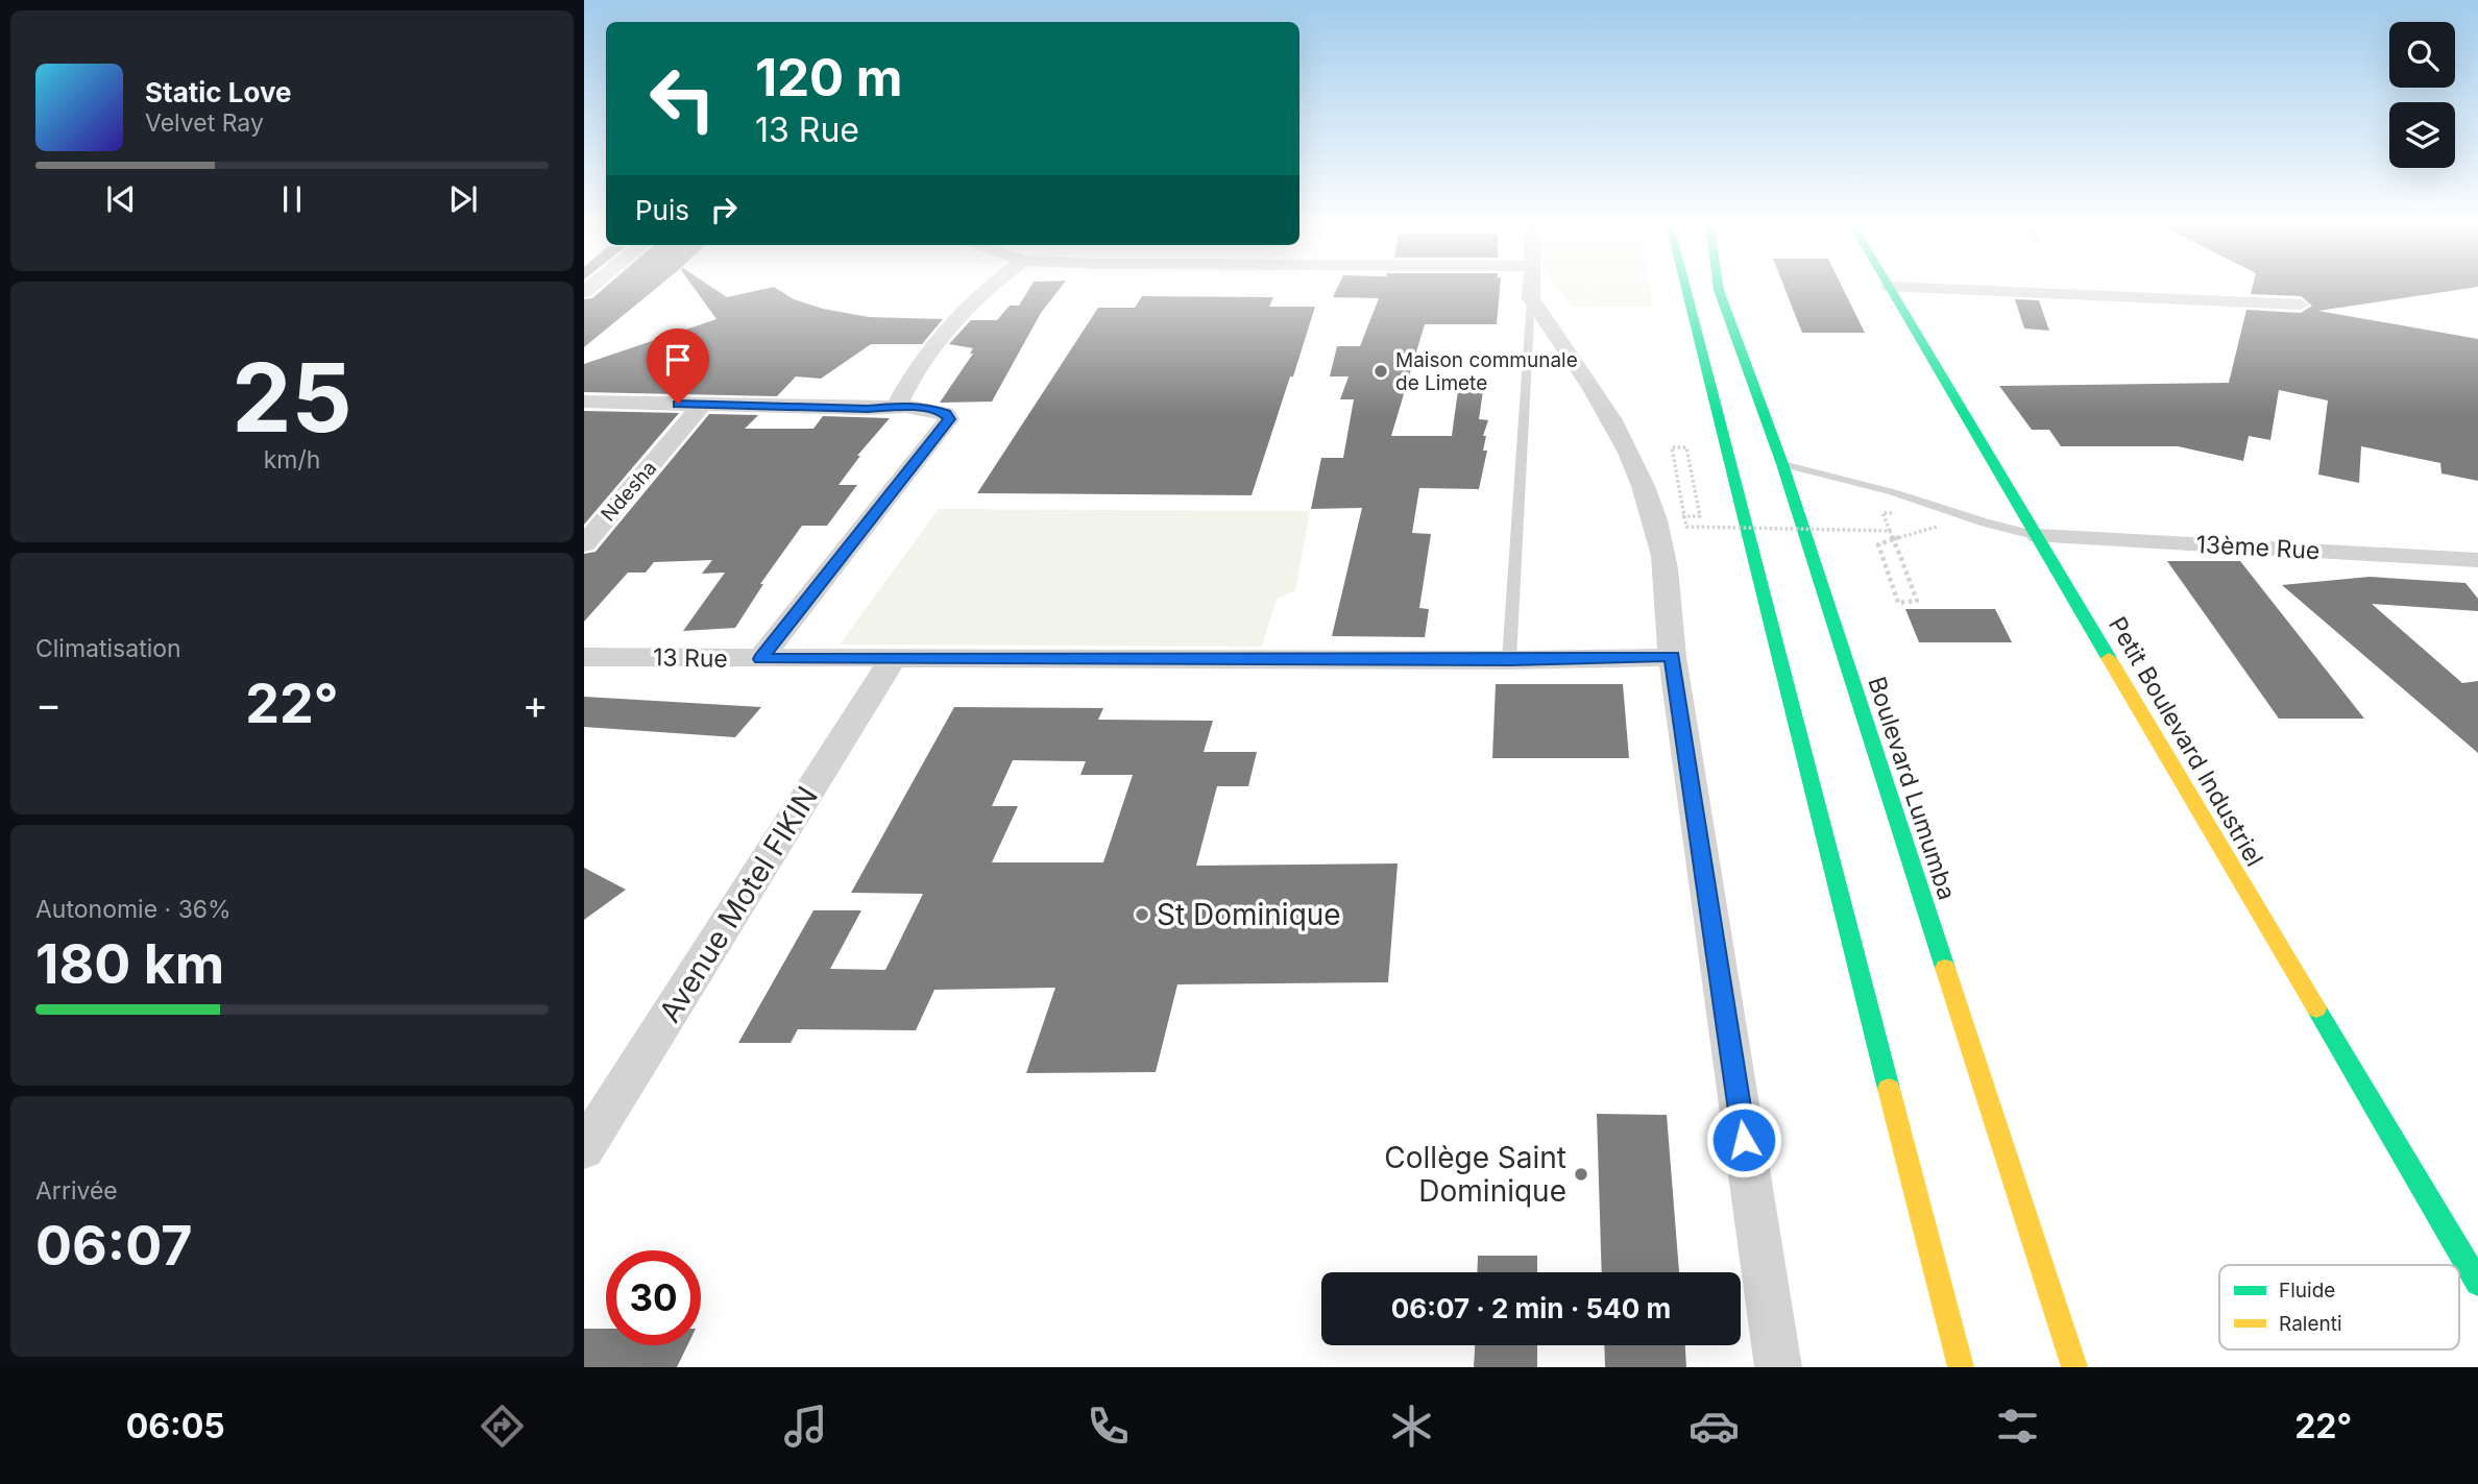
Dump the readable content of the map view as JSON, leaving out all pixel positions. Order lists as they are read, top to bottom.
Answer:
{
  "streets": {
    "main road": ["Petit Boulevard Industriel", "Boulevard Lumumba"],
    "street": [
      "Ndesha",
      "13ème Rue",
      "13 Rue",
      "Avenue Motel FIKIN"
    ]
  },
  "crossings": [
    ["13ème Rue", "Petit Boulevard Industriel"],
    ["13 Rue", "Avenue Motel FIKIN"]
  ],
  "places": ["Maison communale de Limete", "St Dominique", "Collège Saint Dominique"],
  "legend": ["Fluide", "Ralenti"],
  "page": {
    "turn": ["120 m", "13 Rue"],
    "song": ["Static Love", "Velvet Ray"],
    "then": "Puis",
    "tile": [
      ["25", "km/h"],
      "Climatisation",
      ["Autonomie · 36%", "180 km"],
      ["Arrivée", "06:07"]
    ],
    "heat": ["−", "22°", "+"],
    "limit": "30",
    "trip": "06:07 · 2 min · 540 m",
    "tabs": ["06:05", "22°"]
  }
}
